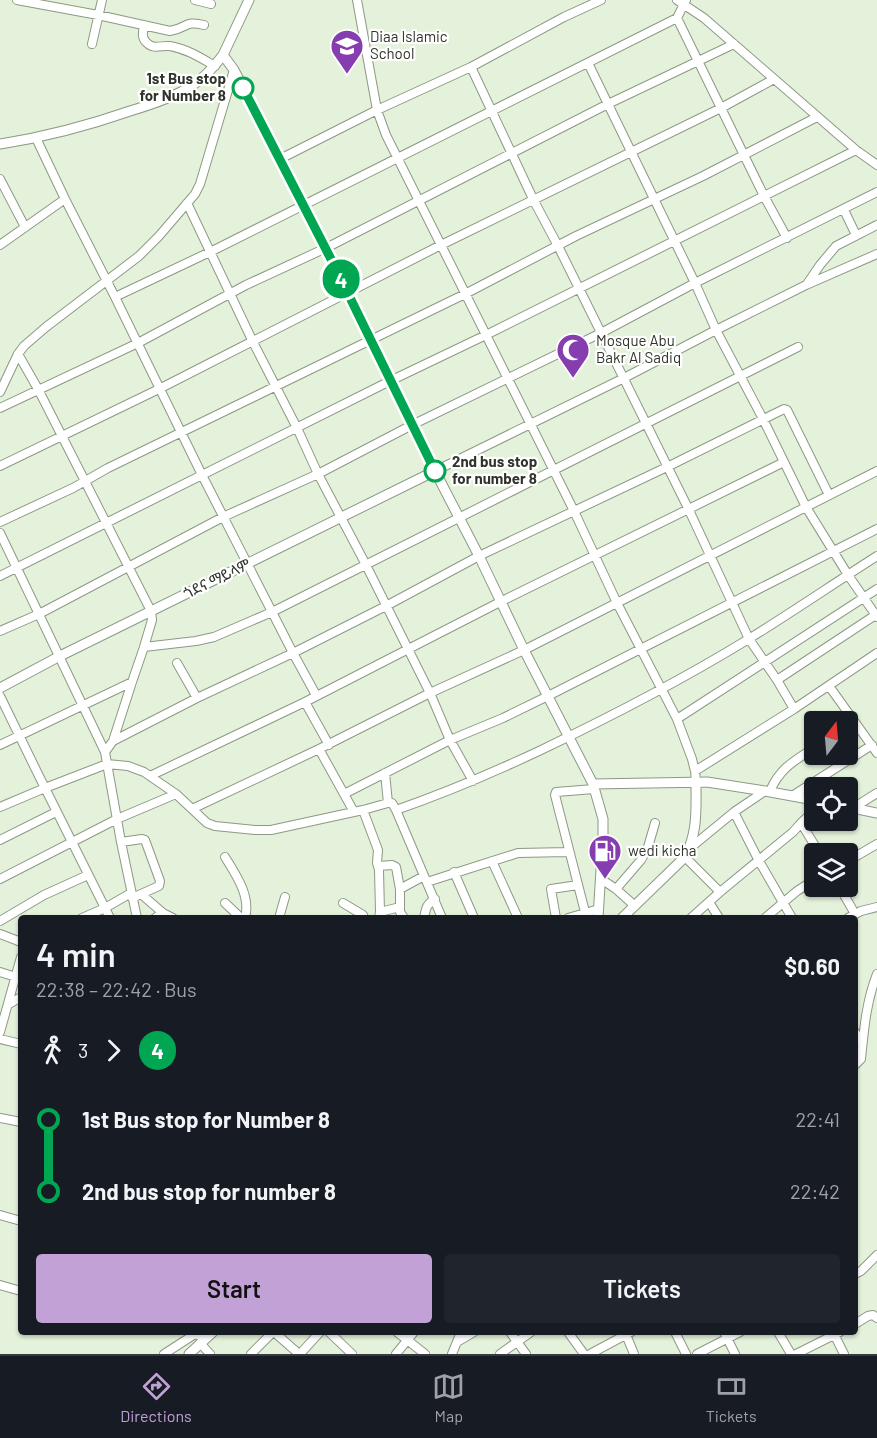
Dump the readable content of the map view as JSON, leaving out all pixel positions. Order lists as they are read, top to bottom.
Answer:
{
  "streets": {
    "street": ["ጎደና ማይላም"]
  },
  "places": {
    "school or university": ["Diaa Islamic School"],
    "other": ["1st Bus stop for Number 8", "2nd bus stop for number 8"],
    "mosque": ["Mosque Abu Bakr Al Sadiq"],
    "fuel station": ["wedi kicha"]
  },
  "lines": ["bus line 4"],
  "north": "top",
  "page": {
    "on_map": "4",
    "heading": ["4 min", "22:38 – 22:42 · Bus", "$0.60"],
    "legs": ["3", "4"],
    "list": [
      {
        "name": "1st Bus stop for Number 8",
        "value": "22:41"
      },
      {
        "name": "2nd bus stop for number 8",
        "value": "22:42"
      }
    ],
    "buttons": ["Start", "Tickets"],
    "tabs": ["Directions", "Map", "Tickets"]
  }
}
